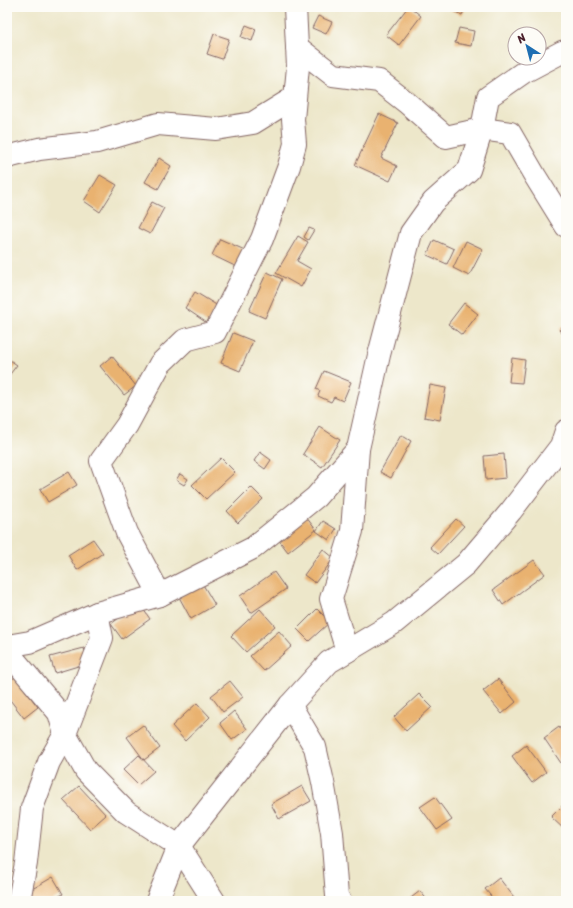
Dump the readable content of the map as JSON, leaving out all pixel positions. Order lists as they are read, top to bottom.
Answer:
{
  "north": "top left"
}
